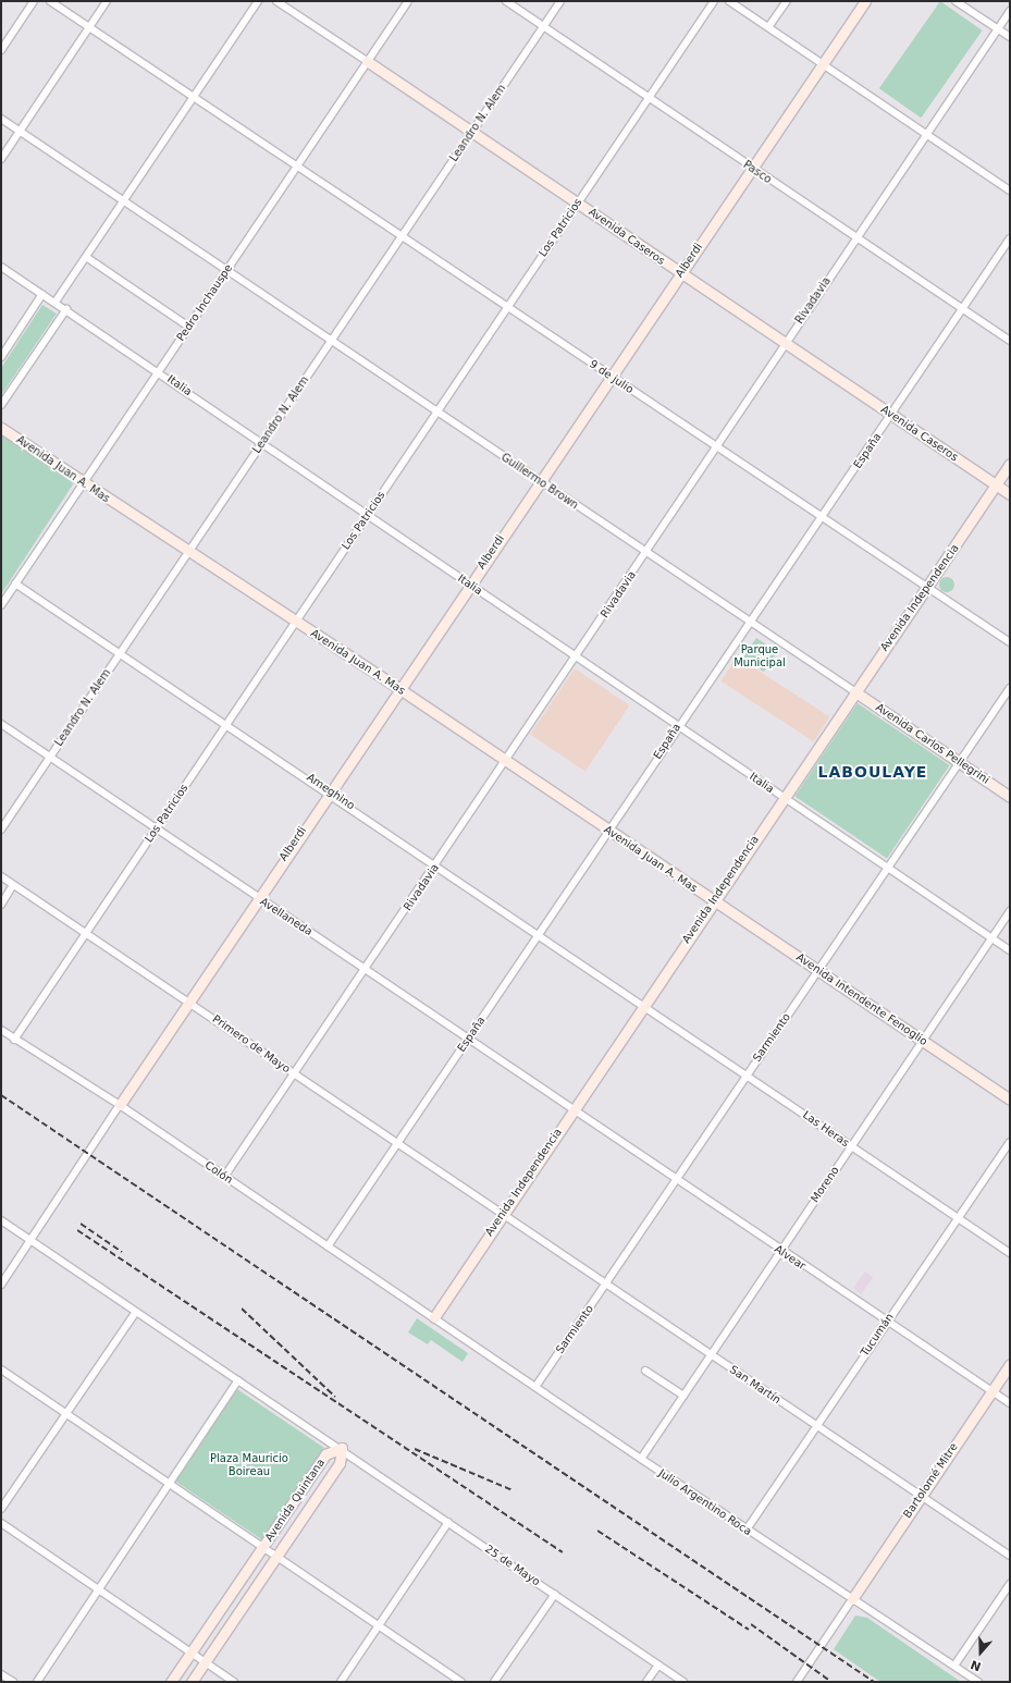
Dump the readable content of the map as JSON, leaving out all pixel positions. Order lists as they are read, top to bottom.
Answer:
{
  "streets": {
    "main road": [
      "Avenida Caseros",
      "Alberdi",
      "Avenida Juan A. Mas",
      "Avenida Independencia",
      "Avenida Carlos Pellegrini",
      "Avenida Intendente Fenoglio",
      "Bartolomé Mitre",
      "Avenida Quintana"
    ],
    "street": [
      "Leandro N. Alem",
      "Pasco",
      "Los Patricios",
      "Rivadavia",
      "Pedro Inchauspe",
      "9 de julio",
      "Italia",
      "España",
      "Guillermo Brown",
      "Ameghino",
      "Avellaneda",
      "Sarmiento",
      "Primero de Mayo",
      "Las Heras",
      "Colón",
      "Moreno",
      "Alvear",
      "Tucumán",
      "San Martín",
      "Julio Argentino Roca",
      "25 de Mayo"
    ]
  },
  "crossings": [
    ["Leandro N. Alem", "Pasco"],
    ["Leandro N. Alem", "Avenida Caseros"],
    ["Leandro N. Alem", "9 de julio"],
    ["Leandro N. Alem", "Italia"],
    ["Leandro N. Alem", "Avenida Juan A. Mas"],
    ["Leandro N. Alem", "Guillermo Brown"],
    ["Leandro N. Alem", "Ameghino"],
    ["Leandro N. Alem", "Avellaneda"],
    ["Pasco", "Los Patricios"],
    ["Pasco", "Alberdi"],
    ["Pasco", "Rivadavia"],
    ["Pasco", "España"],
    ["Los Patricios", "Avenida Caseros"],
    ["Los Patricios", "9 de julio"],
    ["Los Patricios", "Italia"],
    ["Los Patricios", "Avenida Juan A. Mas"],
    ["Los Patricios", "Guillermo Brown"],
    ["Los Patricios", "Ameghino"],
    ["Los Patricios", "Avellaneda"],
    ["Los Patricios", "Primero de Mayo"],
    ["Los Patricios", "Colón"],
    ["Avenida Caseros", "Alberdi"],
    ["Avenida Caseros", "Rivadavia"],
    ["Avenida Caseros", "Pedro Inchauspe"],
    ["Avenida Caseros", "España"],
    ["Avenida Caseros", "Avenida Independencia"],
    ["Alberdi", "9 de julio"],
    ["Alberdi", "Italia"],
    ["Alberdi", "Avenida Juan A. Mas"],
    ["Alberdi", "Guillermo Brown"],
    ["Alberdi", "Ameghino"],
    ["Alberdi", "Avellaneda"],
    ["Alberdi", "Primero de Mayo"],
    ["Alberdi", "Colón"],
    ["Rivadavia", "9 de julio"],
    ["Rivadavia", "Italia"],
    ["Rivadavia", "Avenida Juan A. Mas"],
    ["Rivadavia", "Guillermo Brown"],
    ["Rivadavia", "Ameghino"],
    ["Rivadavia", "Avellaneda"],
    ["Rivadavia", "Primero de Mayo"],
    ["Rivadavia", "Colón"],
    ["Pedro Inchauspe", "9 de julio"],
    ["Pedro Inchauspe", "Italia"],
    ["Pedro Inchauspe", "Avenida Juan A. Mas"],
    ["Pedro Inchauspe", "Guillermo Brown"],
    ["Pedro Inchauspe", "Ameghino"],
    ["9 de julio", "España"],
    ["9 de julio", "Avenida Independencia"],
    ["Italia", "España"],
    ["Italia", "Avenida Independencia"],
    ["Italia", "Sarmiento"],
    ["Italia", "Moreno"],
    ["España", "Avenida Juan A. Mas"],
    ["España", "Guillermo Brown"],
    ["España", "Ameghino"],
    ["España", "Avellaneda"],
    ["España", "Primero de Mayo"],
    ["España", "Colón"],
    ["Avenida Juan A. Mas", "Avenida Independencia"],
    ["Avenida Juan A. Mas", "Avenida Intendente Fenoglio"],
    ["Guillermo Brown", "Avenida Independencia"],
    ["Guillermo Brown", "Avenida Carlos Pellegrini"],
    ["Avenida Independencia", "Avenida Carlos Pellegrini"],
    ["Avenida Independencia", "Ameghino"],
    ["Avenida Independencia", "Avellaneda"],
    ["Avenida Independencia", "Avenida Intendente Fenoglio"],
    ["Avenida Independencia", "Primero de Mayo"],
    ["Avenida Independencia", "Las Heras"],
    ["Avenida Independencia", "Colón"],
    ["Avenida Independencia", "Alvear"],
    ["Avenida Independencia", "San Martín"],
    ["Avenida Independencia", "Julio Argentino Roca"],
    ["Avenida Carlos Pellegrini", "Sarmiento"],
    ["Ameghino", "Las Heras"],
    ["Avellaneda", "Alvear"],
    ["Avenida Intendente Fenoglio", "Sarmiento"],
    ["Avenida Intendente Fenoglio", "Moreno"],
    ["Sarmiento", "Las Heras"],
    ["Sarmiento", "Alvear"],
    ["Sarmiento", "San Martín"],
    ["Sarmiento", "Julio Argentino Roca"],
    ["Primero de Mayo", "San Martín"],
    ["Las Heras", "Moreno"],
    ["Las Heras", "Tucumán"],
    ["Colón", "Julio Argentino Roca"],
    ["Moreno", "Alvear"],
    ["Moreno", "San Martín"],
    ["Moreno", "Julio Argentino Roca"],
    ["Alvear", "Tucumán"],
    ["Alvear", "Bartolomé Mitre"],
    ["Tucumán", "San Martín"],
    ["Tucumán", "Julio Argentino Roca"],
    ["San Martín", "Bartolomé Mitre"],
    ["Bartolomé Mitre", "Julio Argentino Roca"],
    ["Avenida Quintana", "25 de Mayo"]
  ],
  "districts": ["LABOULAYE"],
  "parks": ["Parque Municipal", "Plaza Mauricio Boireau"],
  "north": "bottom"
}
